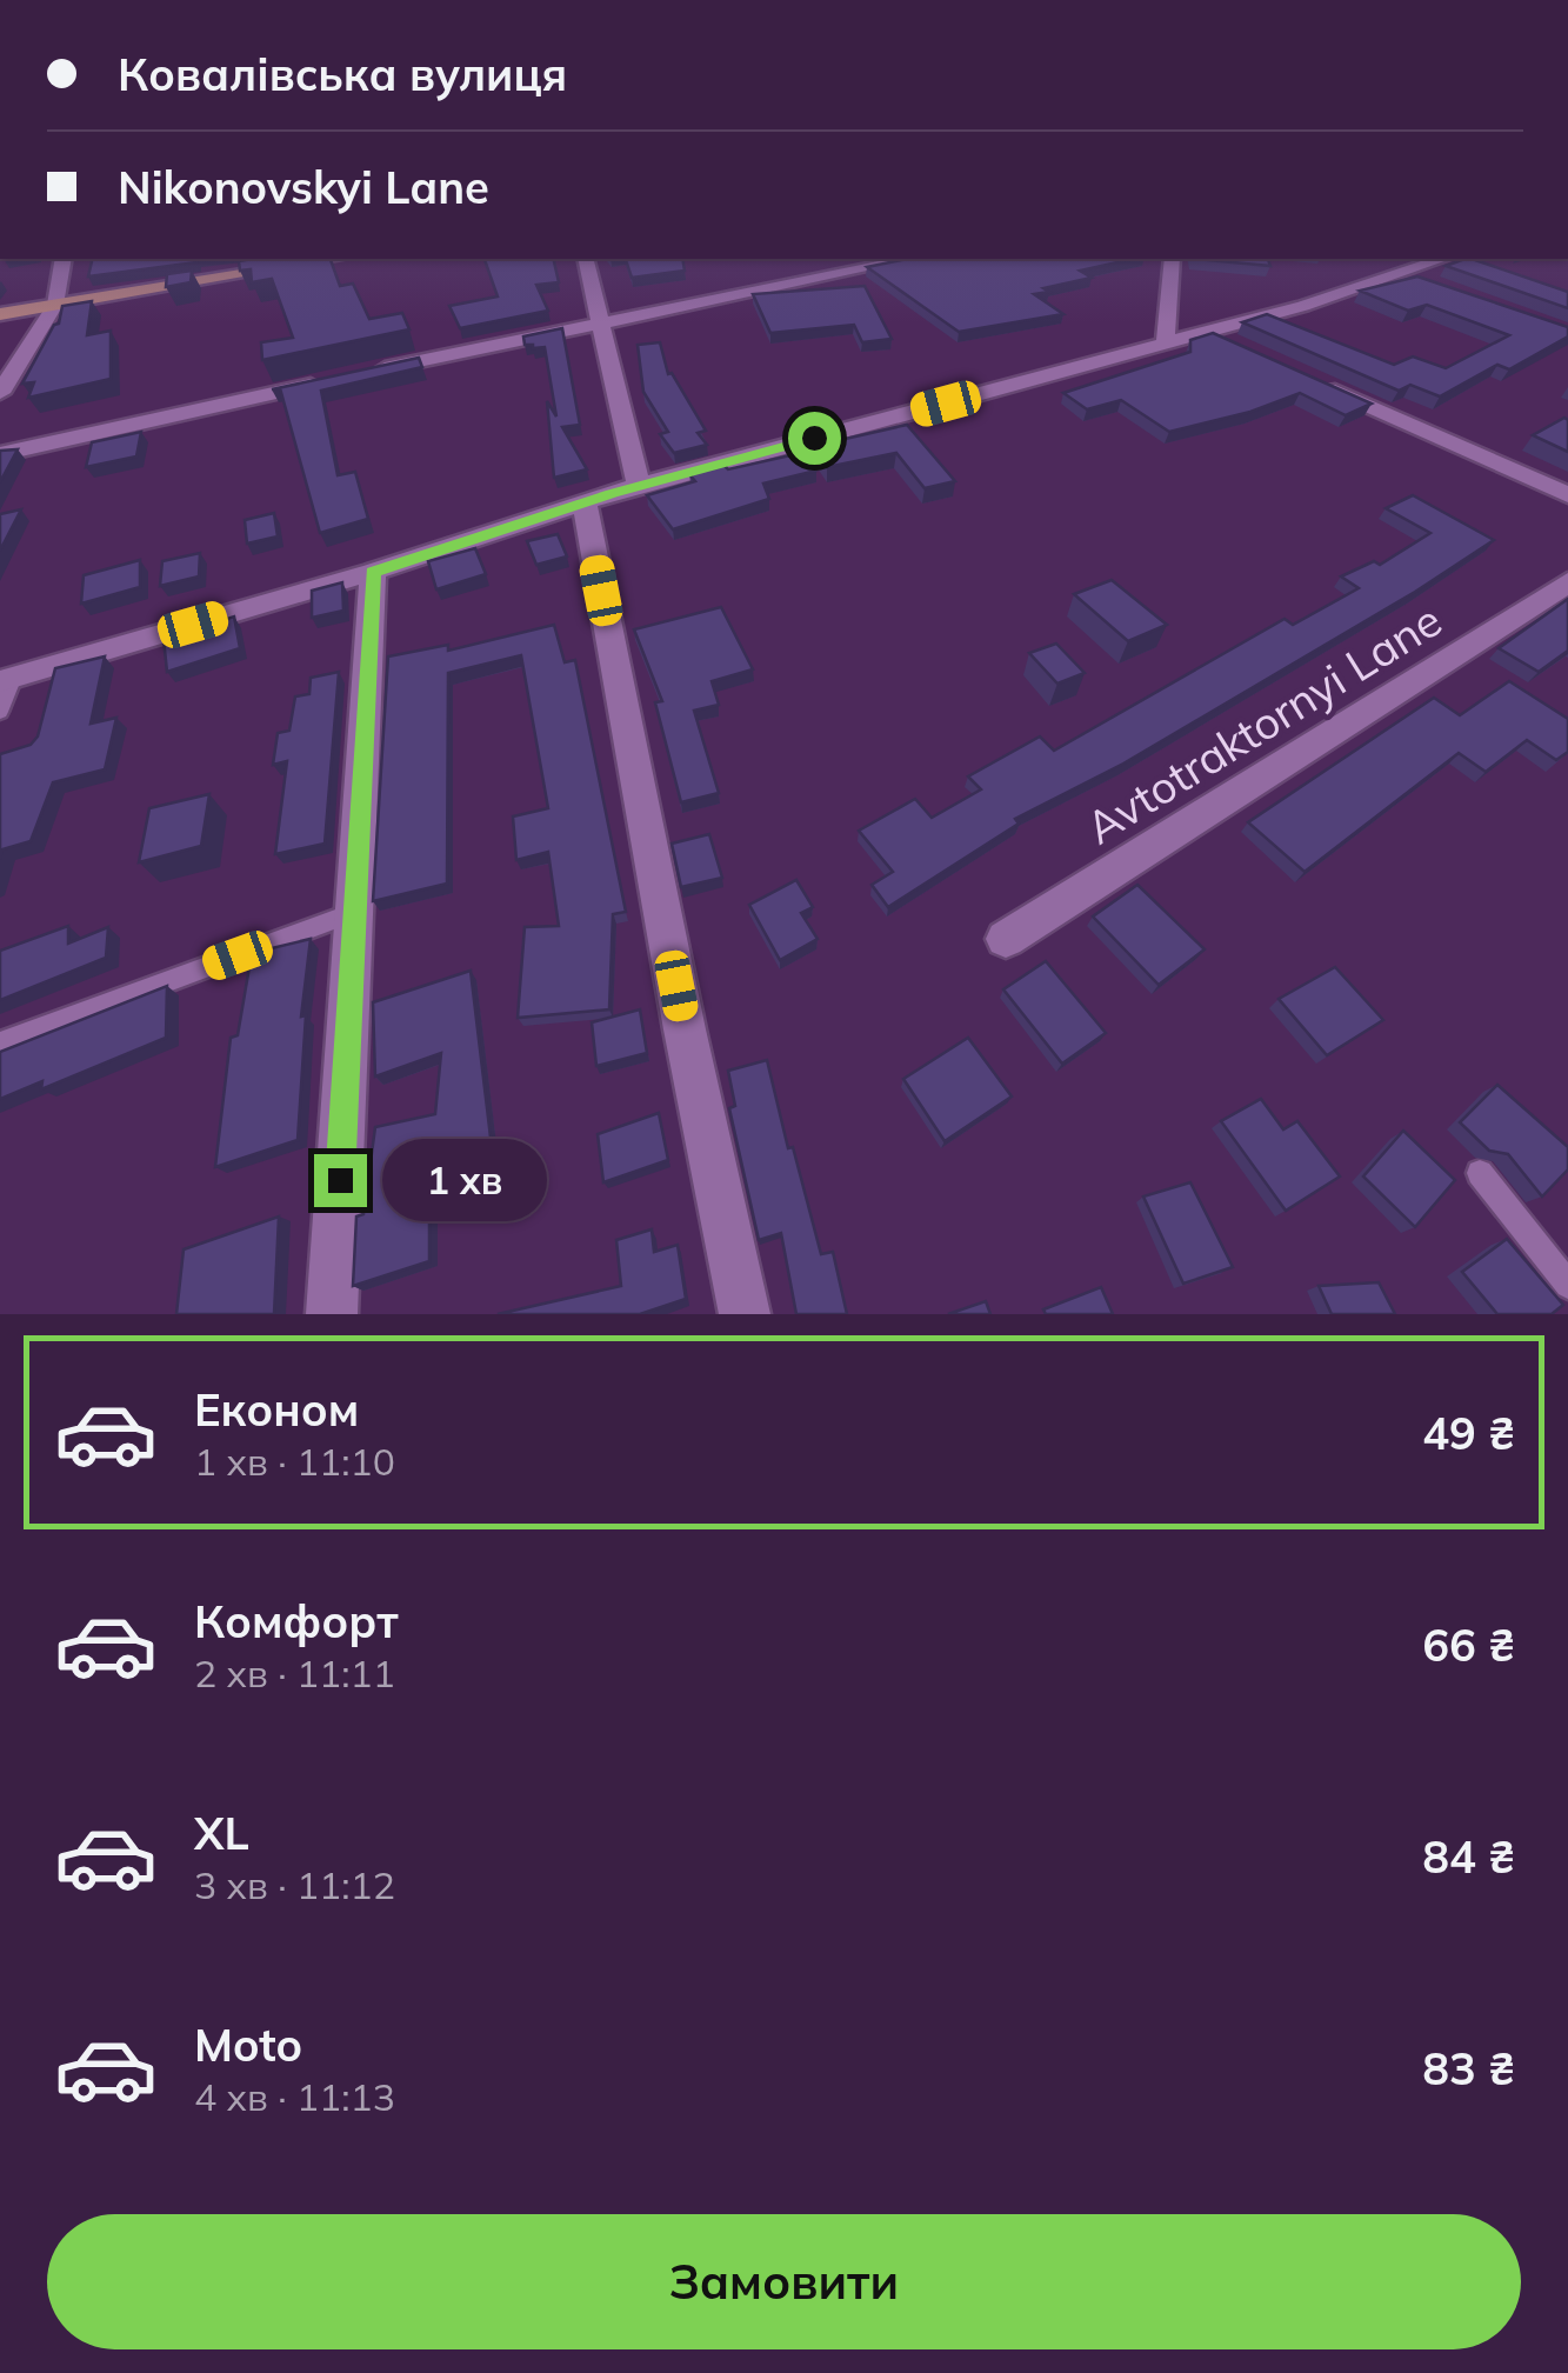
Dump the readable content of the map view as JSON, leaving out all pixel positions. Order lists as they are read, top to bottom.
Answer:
{
  "streets": {
    "street": ["Avtotraktornyi Lane"]
  },
  "page": {
    "banner": ["Ковалівська вулиця", "Nikonovskyi Lane"],
    "bubble": "1 хв",
    "list": [
      {
        "name": "Економ",
        "note": "1 хв · 11:10",
        "value": "49 ₴"
      },
      {
        "name": "Комфорт",
        "note": "2 хв · 11:11",
        "value": "66 ₴"
      },
      {
        "name": "XL",
        "note": "3 хв · 11:12",
        "value": "84 ₴"
      },
      {
        "name": "Moto",
        "note": "4 хв · 11:13",
        "value": "83 ₴"
      }
    ],
    "buttons": "Замовити"
  }
}
